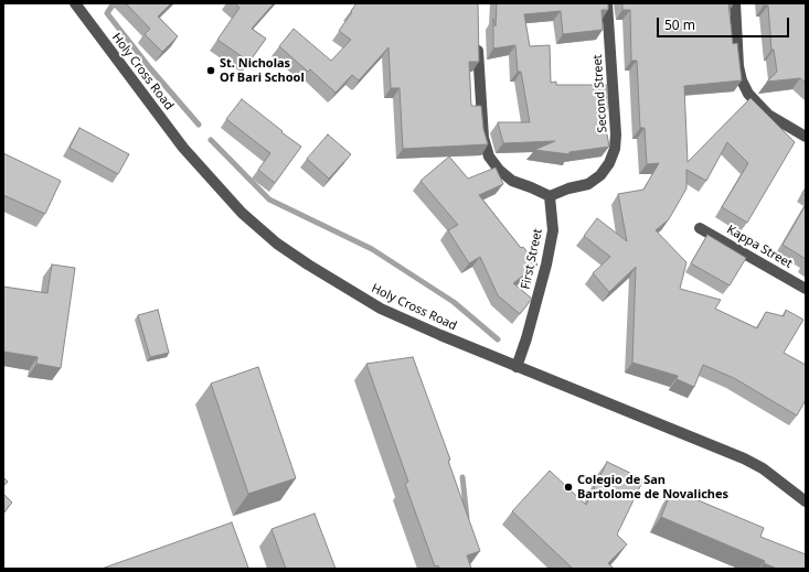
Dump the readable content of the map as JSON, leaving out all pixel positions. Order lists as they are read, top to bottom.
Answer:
{
  "streets": {
    "street": [
      "Holy Cross Road",
      "Second Street",
      "Kappa Street",
      "First Street"
    ]
  },
  "crossings": [
    ["Holy Cross Road", "First Street"],
    ["Second Street", "First Street"]
  ],
  "places": ["St. Nicholas Of Bari School", "Colegio de San Bartolome de Novaliches"],
  "scale_bar": "50 m"
}
